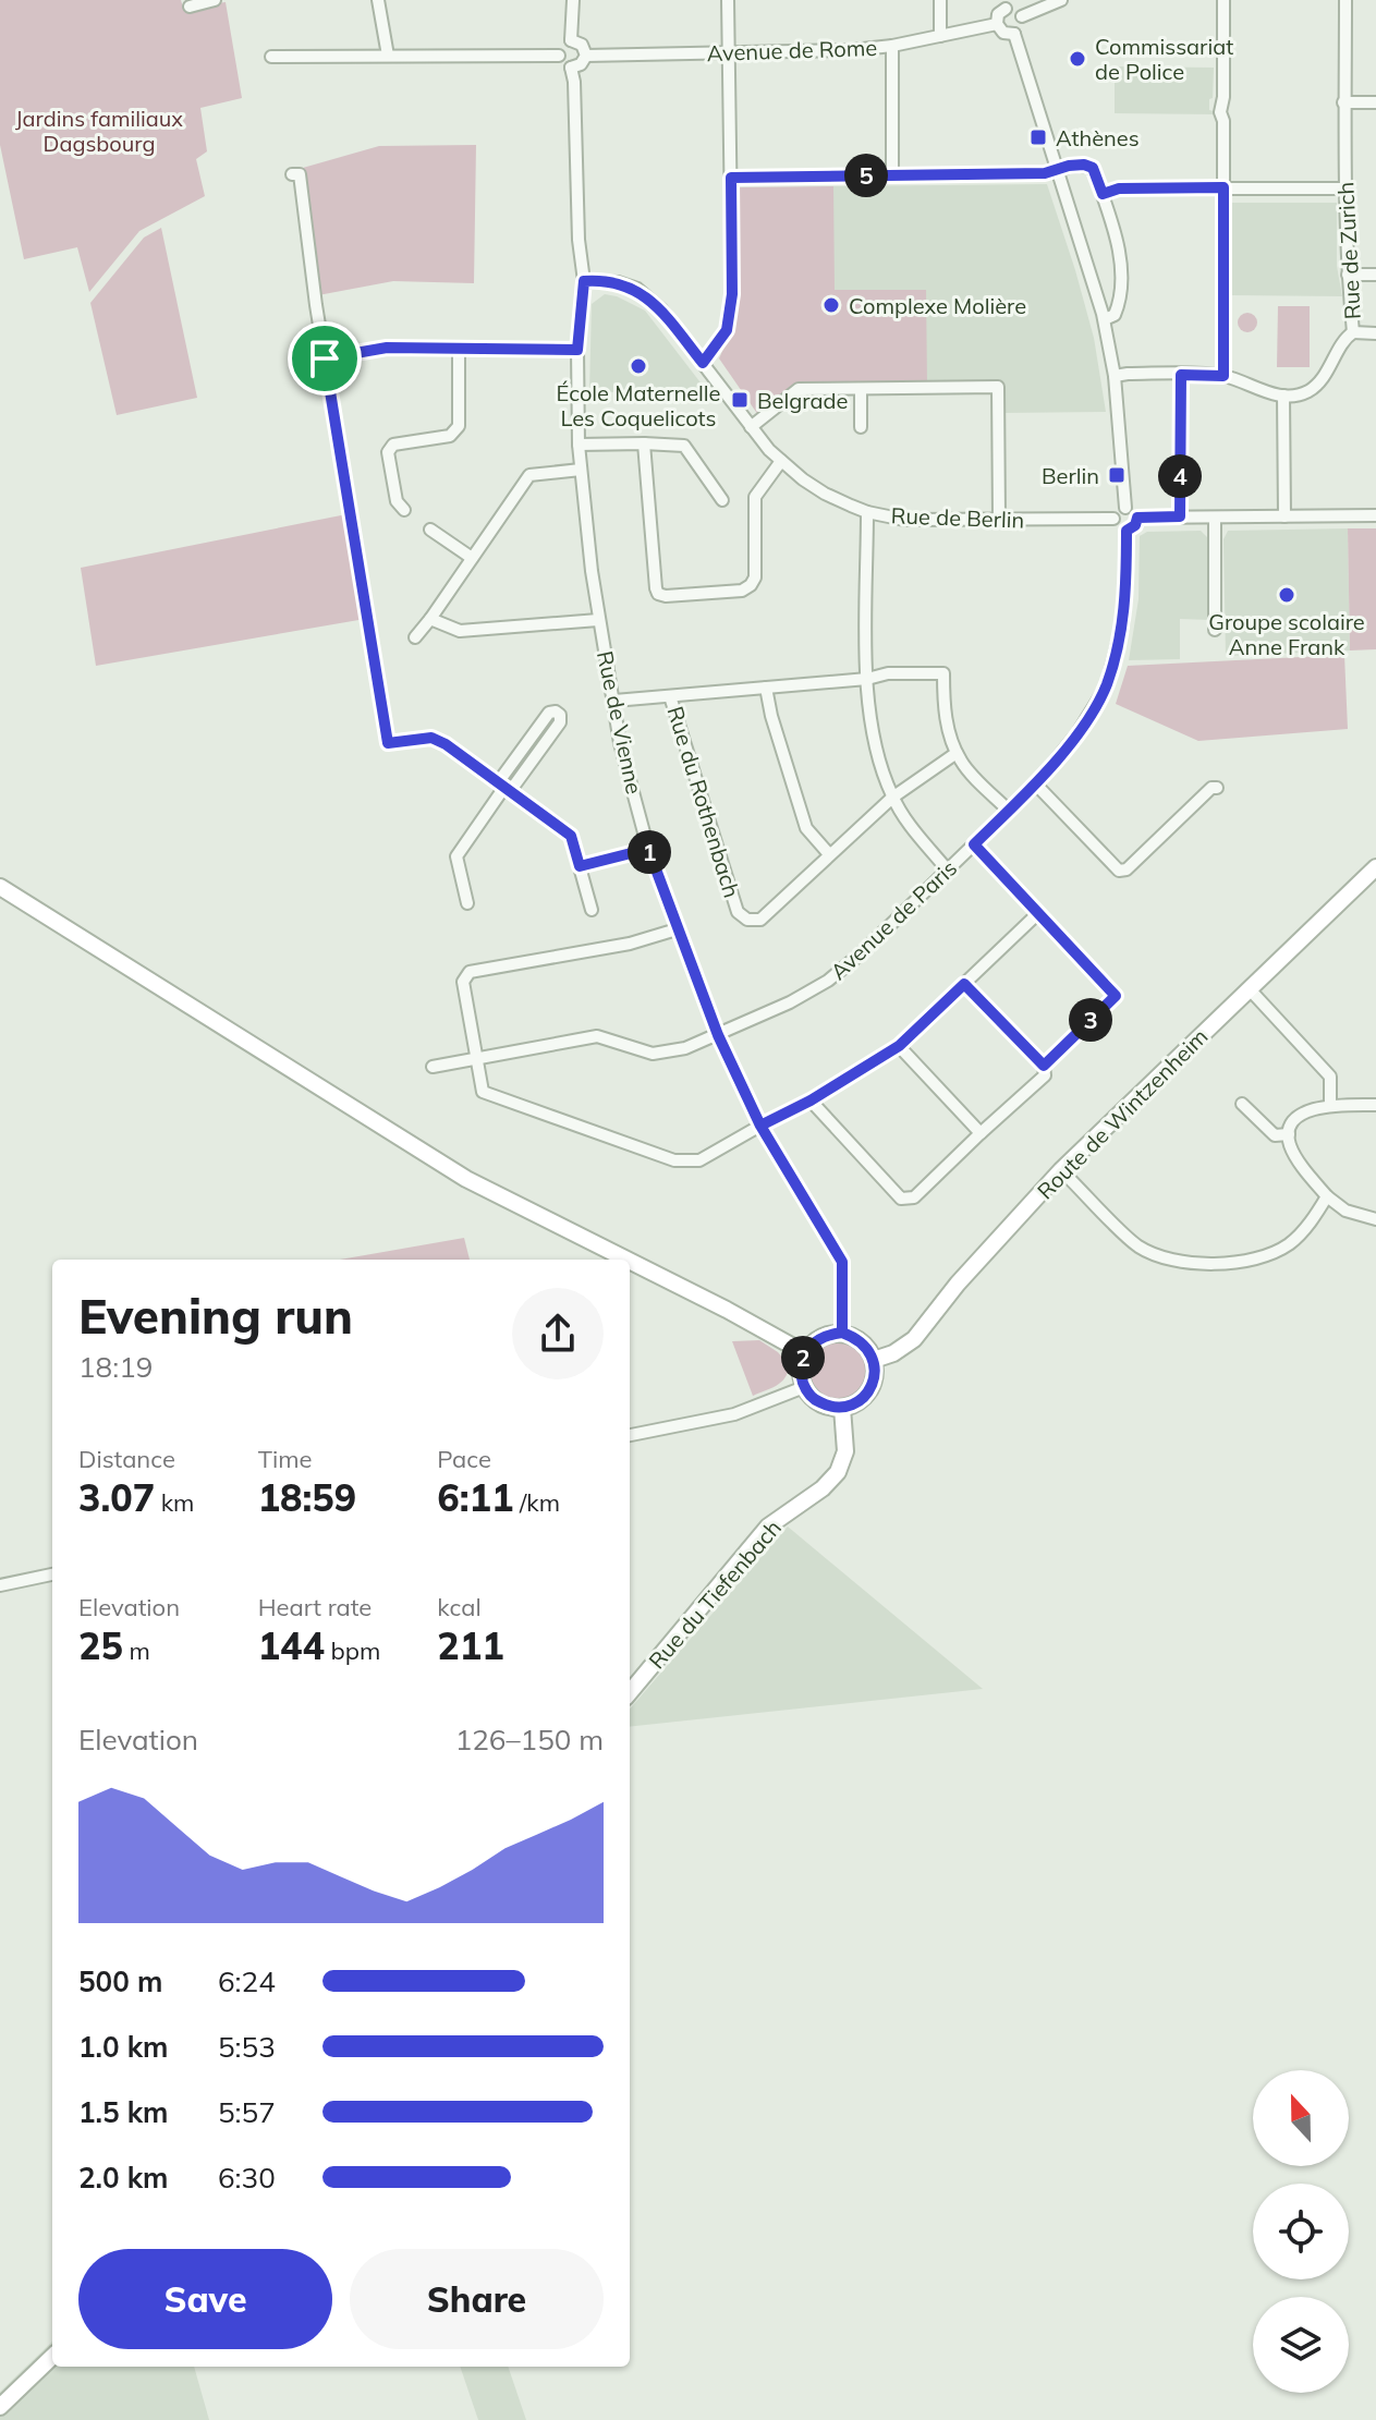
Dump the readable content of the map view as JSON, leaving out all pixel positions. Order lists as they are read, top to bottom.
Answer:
{
  "streets": {
    "main road": ["Route de Wintzenheim", "Rue du Tiefenbach"],
    "street": [
      "Avenue de Rome",
      "Rue de Zurich",
      "Rue de Berlin",
      "Rue de Vienne",
      "Rue du Rothenbach",
      "Avenue de Paris"
    ]
  },
  "crossings": [
    ["Avenue de Rome", "Rue de Vienne"],
    ["Rue de Berlin", "Rue de Vienne"],
    ["Rue de Berlin", "Avenue de Paris"],
    ["Rue de Vienne", "Avenue de Paris"],
    ["Rue de Vienne", "Route de Wintzenheim"],
    ["Rue de Vienne", "Rue du Tiefenbach"],
    ["Route de Wintzenheim", "Rue du Tiefenbach"]
  ],
  "parks": ["Jardins familiaux Dagsbourg"],
  "places": {
    "other": [
      "Commissariat de Police",
      "Complexe Molière",
      "École Maternelle Les Coquelicots",
      "Groupe scolaire Anne Frank"
    ],
    "transit": ["Athènes", "Belgrade", "Berlin"]
  },
  "north": "top",
  "page": {
    "pins": [
      "5",
      "4",
      "1",
      "3",
      "2"
    ],
    "heading": ["Evening run", "18:19"],
    "stats": [
      ["Distance", "3.07 km"],
      ["Time", "18:59"],
      ["Pace", "6:11 /km"],
      ["Elevation", "25 m"],
      ["Heart rate", "144 bpm"],
      ["kcal", "211"]
    ],
    "chart": ["Elevation", "126–150 m"],
    "list": [
      {
        "name": "500 m",
        "note": "6:24"
      },
      {
        "name": "1.0 km",
        "note": "5:53"
      },
      {
        "name": "1.5 km",
        "note": "5:57"
      },
      {
        "name": "2.0 km",
        "note": "6:30"
      }
    ],
    "buttons": ["Save", "Share"]
  }
}
